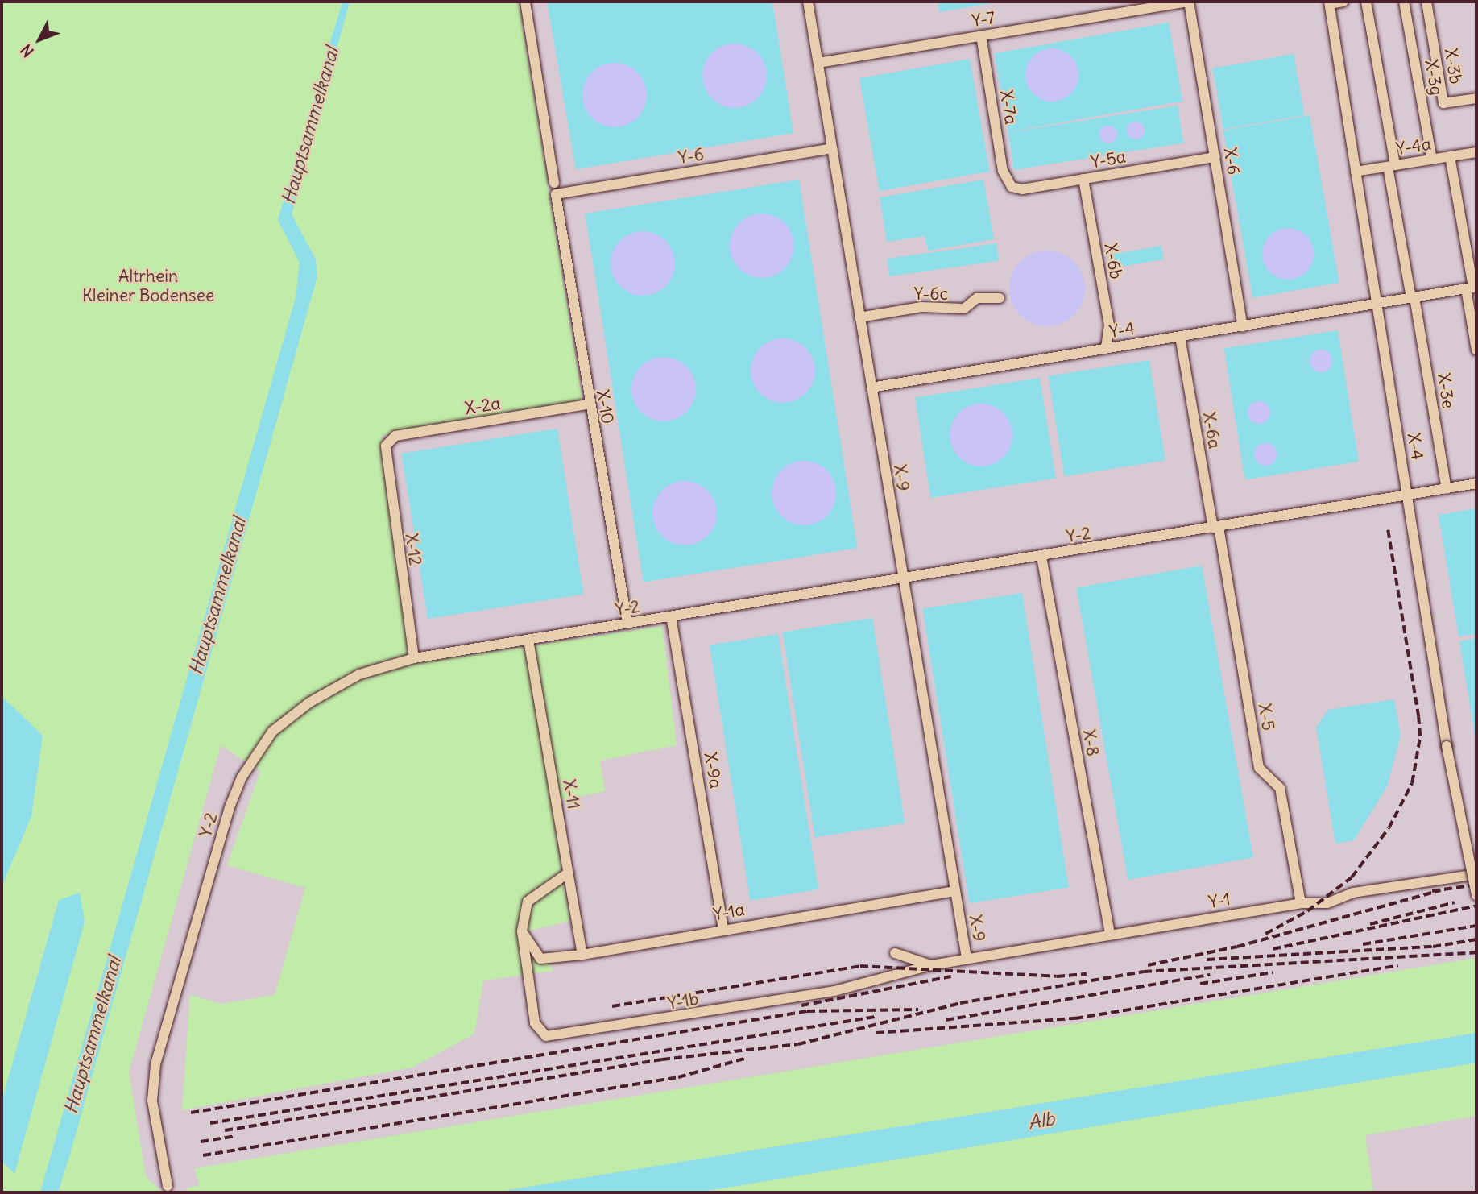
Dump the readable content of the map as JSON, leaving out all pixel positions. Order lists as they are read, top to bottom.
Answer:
{
  "streets": {
    "street": [
      "Y-7",
      "X-3b",
      "X-3g",
      "X-7a",
      "Y-4a",
      "Y-6",
      "Y-5a",
      "X-6",
      "X-6b",
      "Y-6c",
      "Y-4",
      "X-3e",
      "X-2a",
      "X-10",
      "X-6a",
      "X-4",
      "X-9",
      "Y-2",
      "X-12",
      "X-5",
      "X-8",
      "X-9a",
      "X-11",
      "Y-1",
      "Y-1a",
      "Y-1b"
    ]
  },
  "crossings": [
    ["Y-7", "X-7a"],
    ["Y-7", "X-6"],
    ["Y-7", "X-9"],
    ["X-3g", "Y-4a"],
    ["X-7a", "Y-5a"],
    ["Y-4a", "X-3e"],
    ["Y-4a", "X-4"],
    ["Y-6", "X-10"],
    ["Y-6", "X-9"],
    ["Y-5a", "X-6"],
    ["Y-5a", "X-6b"],
    ["X-6", "Y-4"],
    ["X-6b", "Y-4"],
    ["Y-6c", "X-9"],
    ["Y-4", "X-6a"],
    ["Y-4", "X-4"],
    ["Y-4", "X-9"],
    ["X-3e", "Y-2"],
    ["X-2a", "X-10"],
    ["X-2a", "X-12"],
    ["X-10", "Y-2"],
    ["X-6a", "Y-2"],
    ["X-6a", "X-5"],
    ["X-4", "Y-2"],
    ["X-9", "Y-2"],
    ["X-9", "Y-1"],
    ["X-9", "Y-1a"],
    ["X-9", "Y-1b"],
    ["Y-2", "X-12"],
    ["Y-2", "X-5"],
    ["Y-2", "X-8"],
    ["Y-2", "X-9a"],
    ["Y-2", "X-11"],
    ["X-5", "Y-1"],
    ["X-8", "Y-1"],
    ["X-9a", "Y-1a"],
    ["X-11", "Y-1a"],
    ["X-11", "Y-1b"],
    ["Y-1", "Y-1b"],
    ["Y-1a", "Y-1b"]
  ],
  "water": ["Hauptsammelkanal", "Alb"],
  "parks": ["Altrhein Kleiner Bodensee"],
  "north": "bottom left"
}
